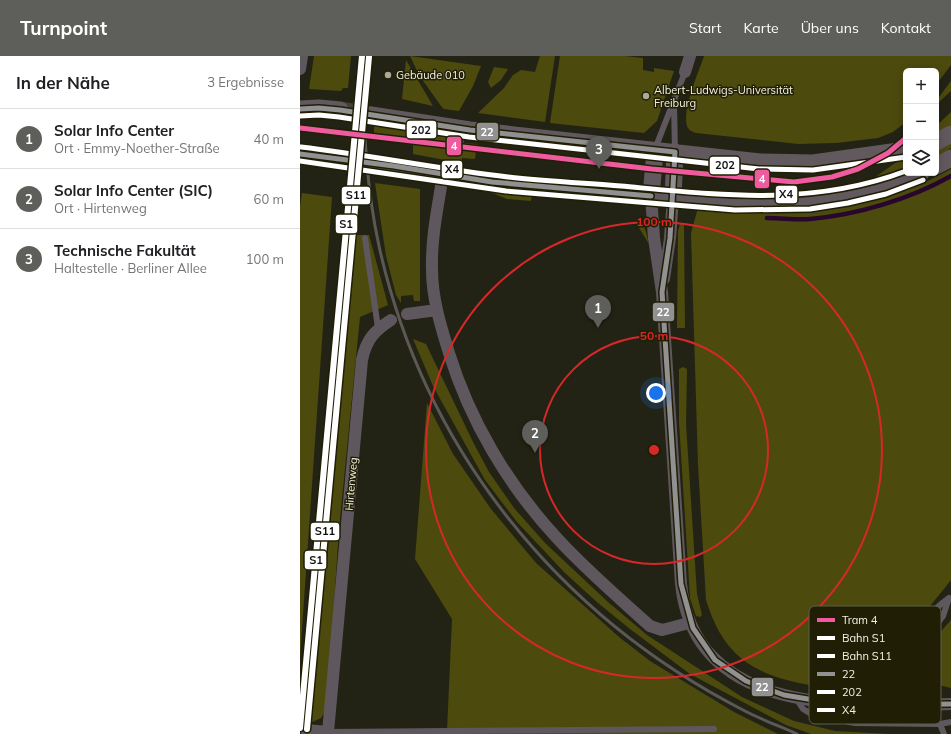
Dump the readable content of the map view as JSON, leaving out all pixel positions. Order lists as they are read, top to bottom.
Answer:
{
  "streets": {
    "street": ["Hirtenweg"]
  },
  "places": ["Gebäude 010", "Albert-Ludwigs-Universität Freiburg"],
  "lines": [
    "rail line S1",
    "rail line S11",
    "transit line 22",
    "transit line 202",
    "tram line 4",
    "transit line X4"
  ],
  "legend": [
    "Tram 4",
    "Bahn S1",
    "Bahn S11",
    "22",
    "202",
    "X4"
  ],
  "page": {
    "header": "Turnpoint",
    "nav": [
      "Start",
      "Karte",
      "Über uns",
      "Kontakt"
    ],
    "heading": ["In der Nähe", "3 Ergebnisse"],
    "map_buttons": ["+", "−"],
    "list": [
      {
        "mark": "1",
        "name": "Solar Info Center",
        "note": "Ort · Emmy-Noether-Straße",
        "value": "40 m"
      },
      {
        "mark": "2",
        "name": "Solar Info Center (SIC)",
        "note": "Ort · Hirtenweg",
        "value": "60 m"
      },
      {
        "mark": "3",
        "name": "Technische Fakultät",
        "note": "Haltestelle · Berliner Allee",
        "value": "100 m"
      }
    ],
    "pins": ["3", "1", "2"]
  },
  "rings": ["100 m", "50 m"]
}
